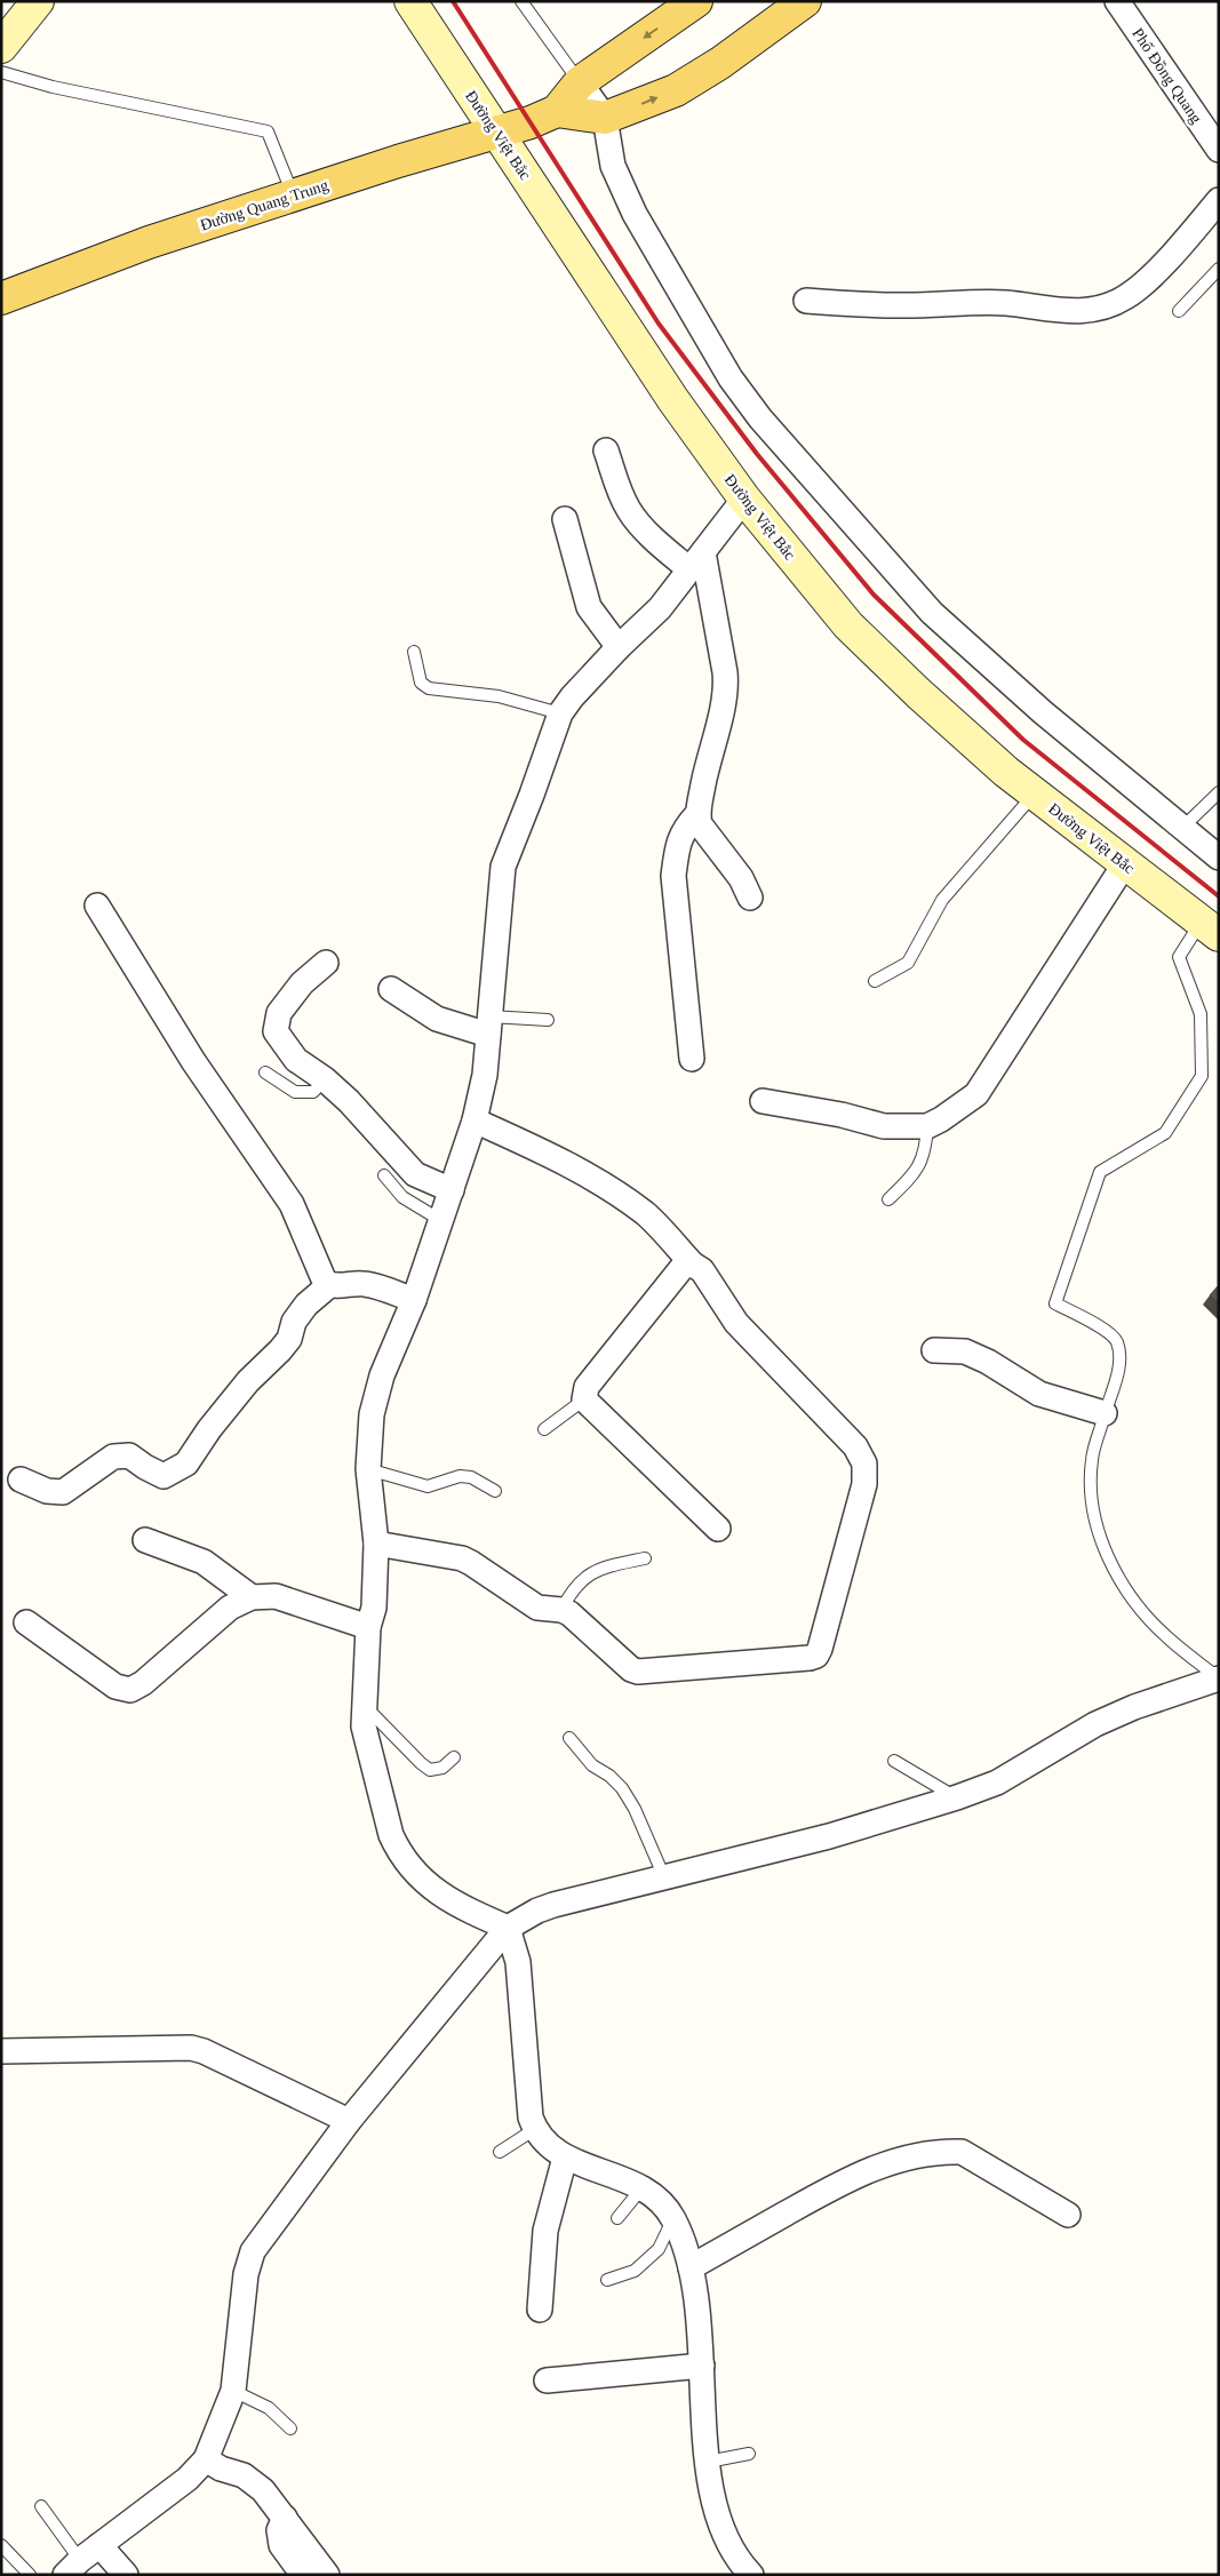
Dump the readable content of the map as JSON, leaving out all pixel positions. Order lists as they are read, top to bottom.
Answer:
{
  "streets": {
    "main road": ["Đường Quang Trung"],
    "street": ["Phố Đồng Quang", "Đường Việt Bắc"]
  },
  "crossings": [
    ["Đường Việt Bắc", "Đường Quang Trung"]
  ]
}
